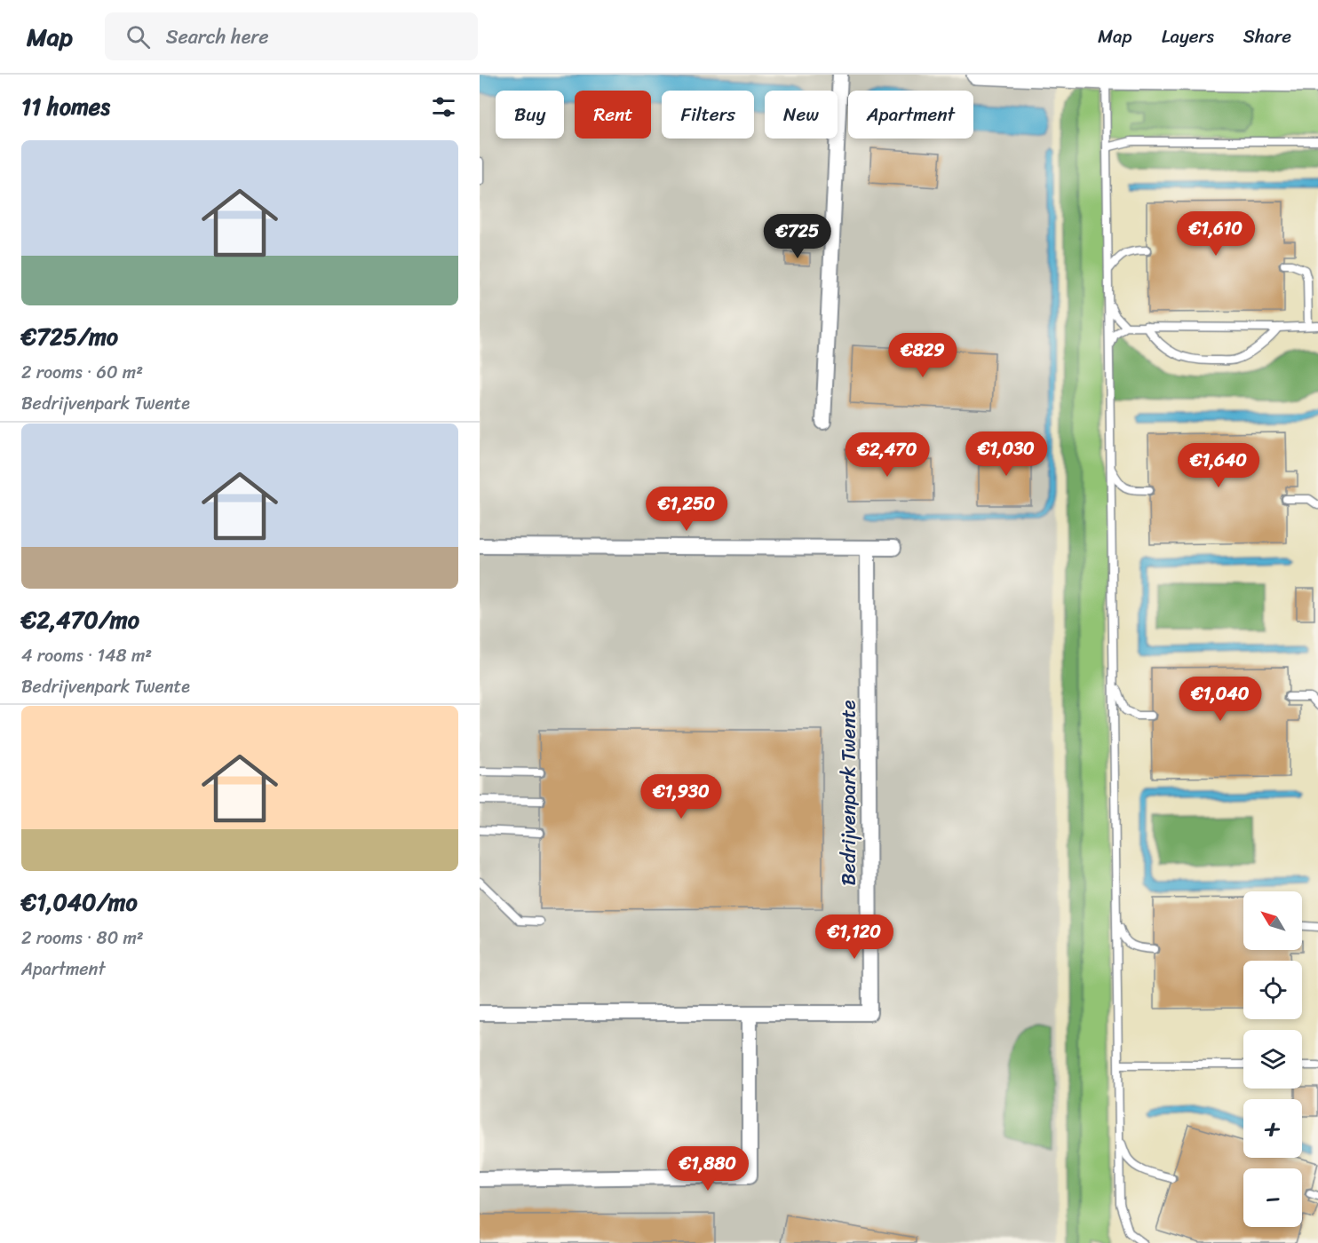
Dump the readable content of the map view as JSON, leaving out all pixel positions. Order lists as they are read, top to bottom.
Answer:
{
  "streets": {
    "street": ["Bedrijvenpark Twente"]
  },
  "north": "top left",
  "page": {
    "header": "Map",
    "search": "Search here",
    "nav": ["Map", "Layers", "Share"],
    "heading": "11 homes",
    "chip": [
      "Buy",
      "Rent",
      "Filters",
      "New",
      "Apartment"
    ],
    "list": [
      {
        "name": "€725/mo",
        "note": "2 rooms · 60 m² · Bedrijvenpark Twente"
      },
      {
        "name": "€2,470/mo",
        "note": "4 rooms · 148 m² · Bedrijvenpark Twente"
      },
      {
        "name": "€1,040/mo",
        "note": "2 rooms · 80 m² · Apartment"
      }
    ],
    "price": [
      "€1,610",
      "€725",
      "€829",
      "€1,030",
      "€2,470",
      "€1,640",
      "€1,250",
      "€1,040",
      "€1,930",
      "€1,120",
      "€1,880"
    ],
    "map_buttons": ["+", "−"]
  }
}
